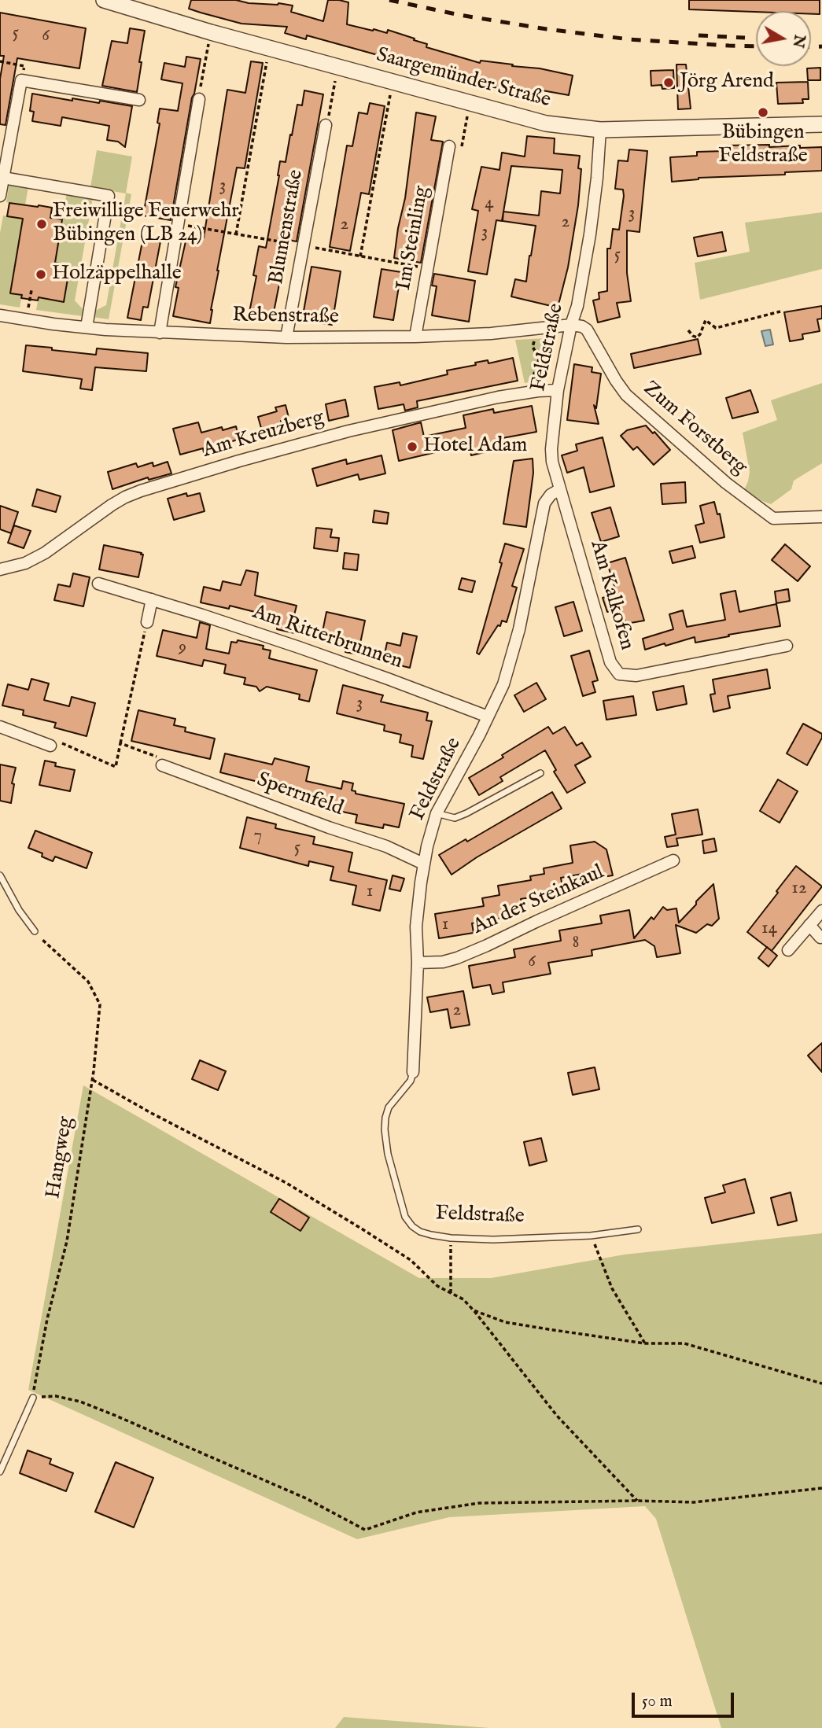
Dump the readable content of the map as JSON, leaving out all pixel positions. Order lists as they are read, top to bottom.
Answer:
{
  "streets": {
    "street": [
      "Saargemünder Straße",
      "Blumenstraße",
      "Im Steinling",
      "Rebenstraße",
      "Feldstraße",
      "Zum Forstberg",
      "Am Kreuzberg",
      "Am Kalkofen",
      "Am Ritterbrunnen",
      "Sperrnfeld",
      "An der Steinkaul"
    ],
    "path": ["Hangweg"]
  },
  "crossings": [
    ["Saargemünder Straße", "Feldstraße"],
    ["Blumenstraße", "Rebenstraße"],
    ["Im Steinling", "Rebenstraße"],
    ["Rebenstraße", "Feldstraße"],
    ["Rebenstraße", "Zum Forstberg"],
    ["Feldstraße", "Zum Forstberg"],
    ["Feldstraße", "Am Kreuzberg"],
    ["Feldstraße", "Am Kalkofen"],
    ["Feldstraße", "Am Ritterbrunnen"],
    ["Feldstraße", "Sperrnfeld"],
    ["Feldstraße", "An der Steinkaul"]
  ],
  "places": [
    "Jörg Arend",
    "Bübingen Feldstraße",
    "Freiwillige Feuerwehr Bübingen (LB 24)",
    "Holzäppelhalle",
    "Hotel Adam"
  ],
  "house_numbers": [
    "5",
    "6",
    "3",
    "4",
    "3",
    "2",
    "2",
    "3",
    "5",
    "9",
    "3",
    "7",
    "5",
    "12",
    "1",
    "1",
    "14",
    "8",
    "6",
    "2"
  ],
  "scale_bar": "50 m",
  "north": "right"
}
